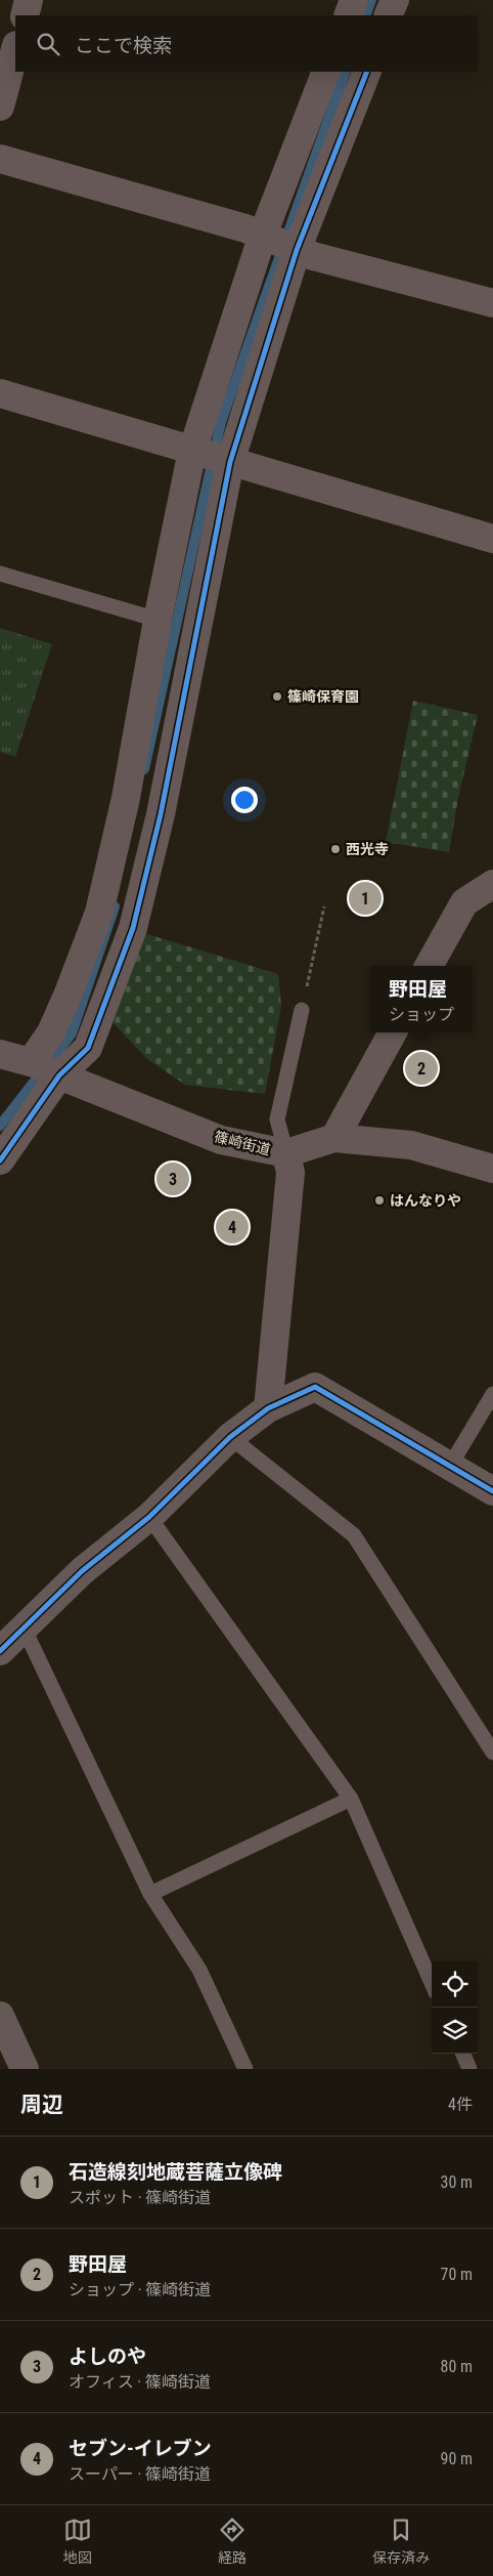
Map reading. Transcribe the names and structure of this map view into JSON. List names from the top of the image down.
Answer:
{
  "streets": {
    "street": ["篠崎街道"]
  },
  "places": ["篠崎保育園", "西光寺", "はんなりや"],
  "page": {
    "search": "ここで検索",
    "pins": [
      "1",
      "2",
      "3",
      "4"
    ],
    "popup": ["野田屋", "ショップ"],
    "heading": ["周辺", "4件"],
    "list": [
      {
        "mark": "1",
        "name": "石造線刻地蔵菩薩立像碑",
        "note": "スポット · 篠崎街道",
        "value": "30 m"
      },
      {
        "mark": "2",
        "name": "野田屋",
        "note": "ショップ · 篠崎街道",
        "value": "70 m"
      },
      {
        "mark": "3",
        "name": "よしのや",
        "note": "オフィス · 篠崎街道",
        "value": "80 m"
      },
      {
        "mark": "4",
        "name": "セブン-イレブン",
        "note": "スーパー · 篠崎街道",
        "value": "90 m"
      }
    ],
    "nav": ["地図", "経路", "保存済み"]
  }
}
